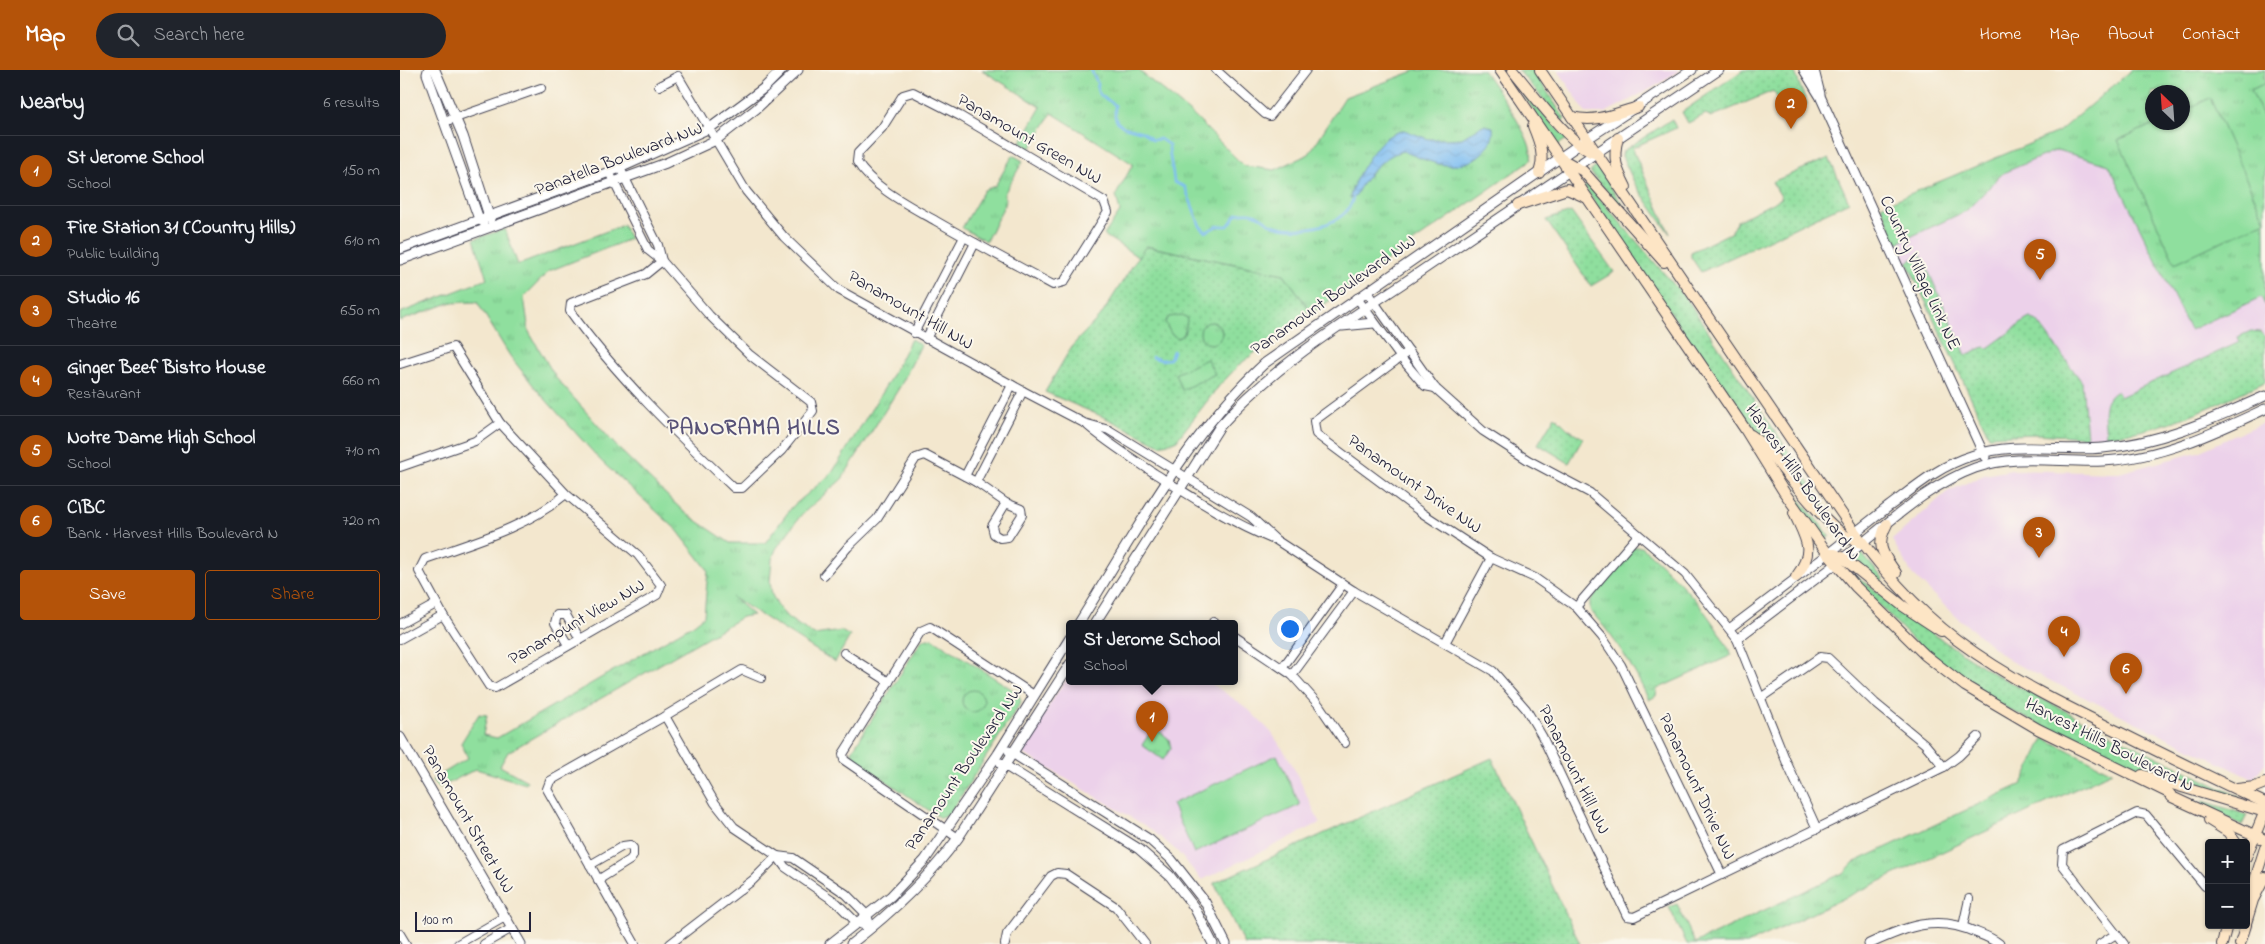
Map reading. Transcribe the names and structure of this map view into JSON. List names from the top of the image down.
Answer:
{
  "streets": {
    "main road": ["Harvest Hills Boulevard N"],
    "street": [
      "Panamount Green NW",
      "Panatella Boulevard NW",
      "Country Village Link NE",
      "Panamount Boulevard NW",
      "Panamount Hill NW",
      "Panamount Drive NW",
      "Panamount View NW",
      "Panamount Street NW"
    ]
  },
  "crossings": [
    ["Panatella Boulevard NW", "Panamount Hill NW"],
    ["Panamount Boulevard NW", "Panamount Hill NW"],
    ["Panamount Boulevard NW", "Harvest Hills Boulevard N"],
    ["Panamount Hill NW", "Panamount Drive NW"]
  ],
  "districts": ["PANORAMA HILLS"],
  "scale_bar": "100 m",
  "north": "top left",
  "page": {
    "header": "Map",
    "search": "Search here",
    "nav": [
      "Home",
      "Map",
      "About",
      "Contact"
    ],
    "heading": ["Nearby", "6 results"],
    "pins": [
      "2",
      "5",
      "3",
      "4",
      "6",
      "1"
    ],
    "list": [
      {
        "mark": "1",
        "name": "St Jerome School",
        "note": "School",
        "value": "150 m"
      },
      {
        "mark": "2",
        "name": "Fire Station 31 (Country Hills)",
        "note": "Public building",
        "value": "610 m"
      },
      {
        "mark": "3",
        "name": "Studio 16",
        "note": "Theatre",
        "value": "650 m"
      },
      {
        "mark": "4",
        "name": "Ginger Beef Bistro House",
        "note": "Restaurant",
        "value": "660 m"
      },
      {
        "mark": "5",
        "name": "Notre Dame High School",
        "note": "School",
        "value": "710 m"
      },
      {
        "mark": "6",
        "name": "CIBC",
        "note": "Bank · Harvest Hills Boulevard N",
        "value": "720 m"
      }
    ],
    "buttons": ["Save", "Share"],
    "popup": ["St Jerome School", "School"],
    "map_buttons": ["+", "−"],
    "scale": "100 m"
  }
}
